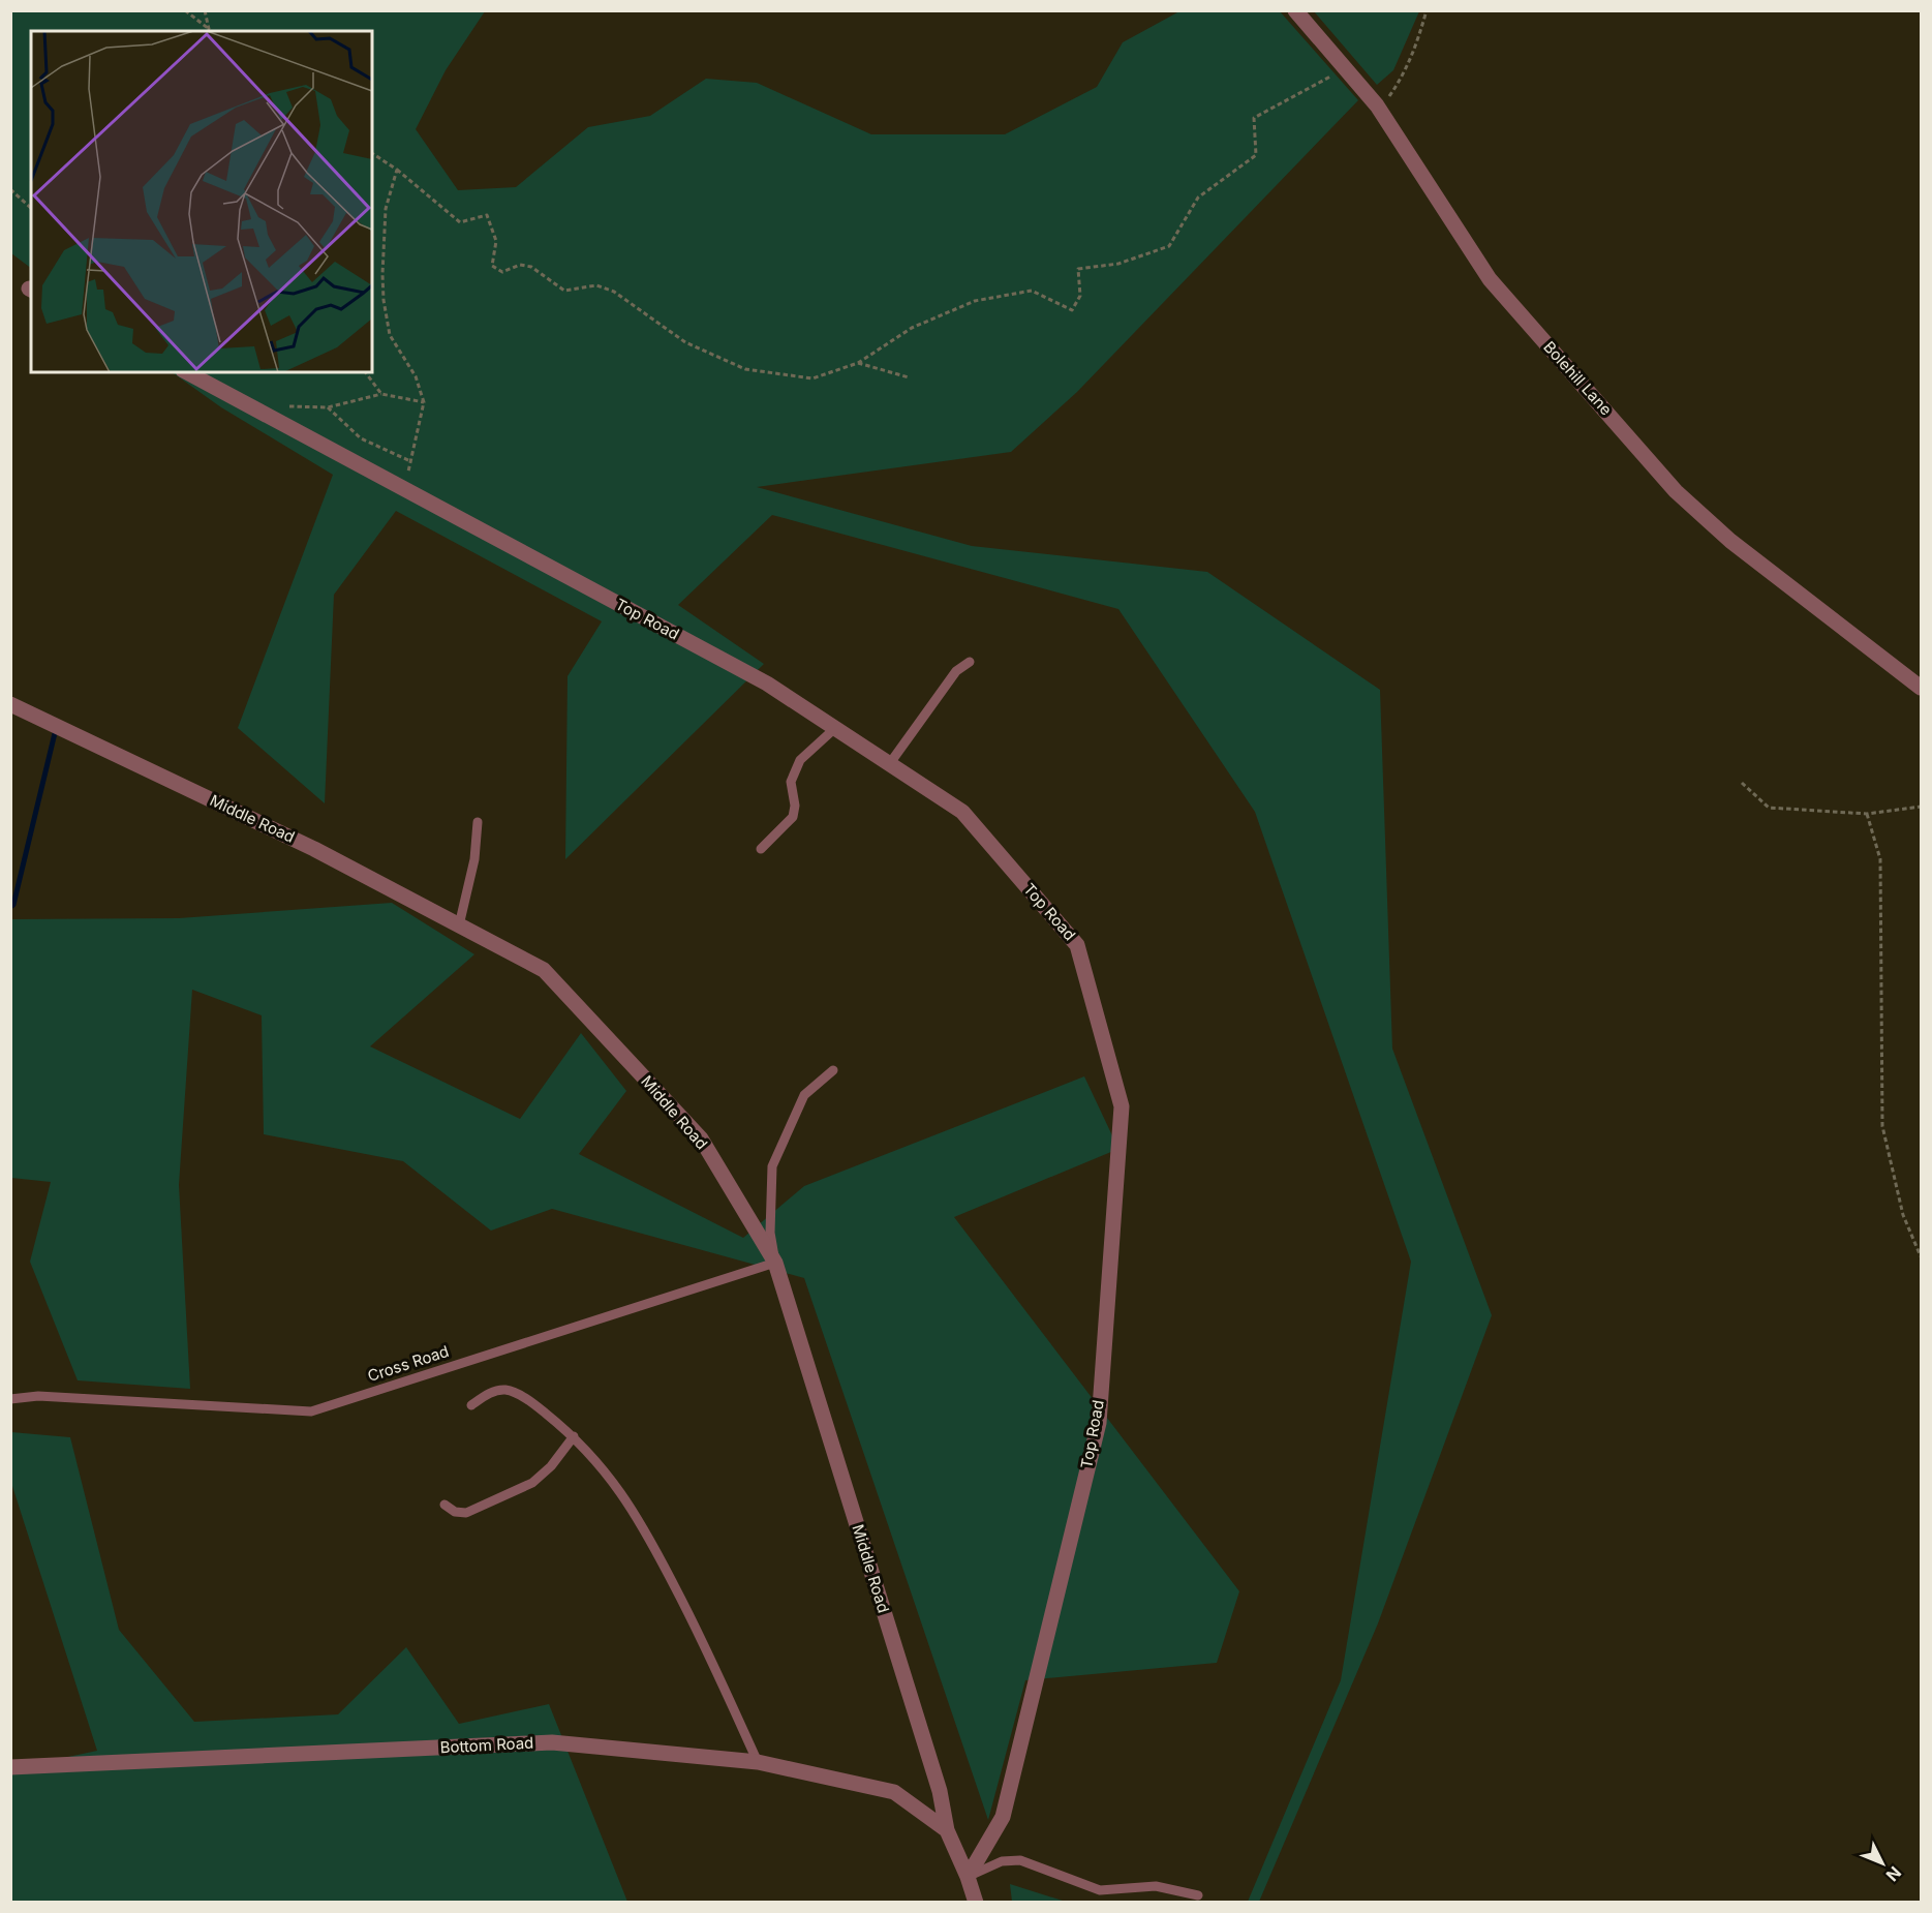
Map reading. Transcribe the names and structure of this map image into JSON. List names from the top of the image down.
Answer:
{
  "streets": {
    "street": [
      "Bolehill Lane",
      "Top Road",
      "Middle Road",
      "Bottom Road"
    ],
    "lane": ["Cross Road"]
  },
  "crossings": [
    ["Top Road", "Middle Road"],
    ["Middle Road", "Cross Road"],
    ["Middle Road", "Bottom Road"]
  ],
  "north": "bottom right"
}
